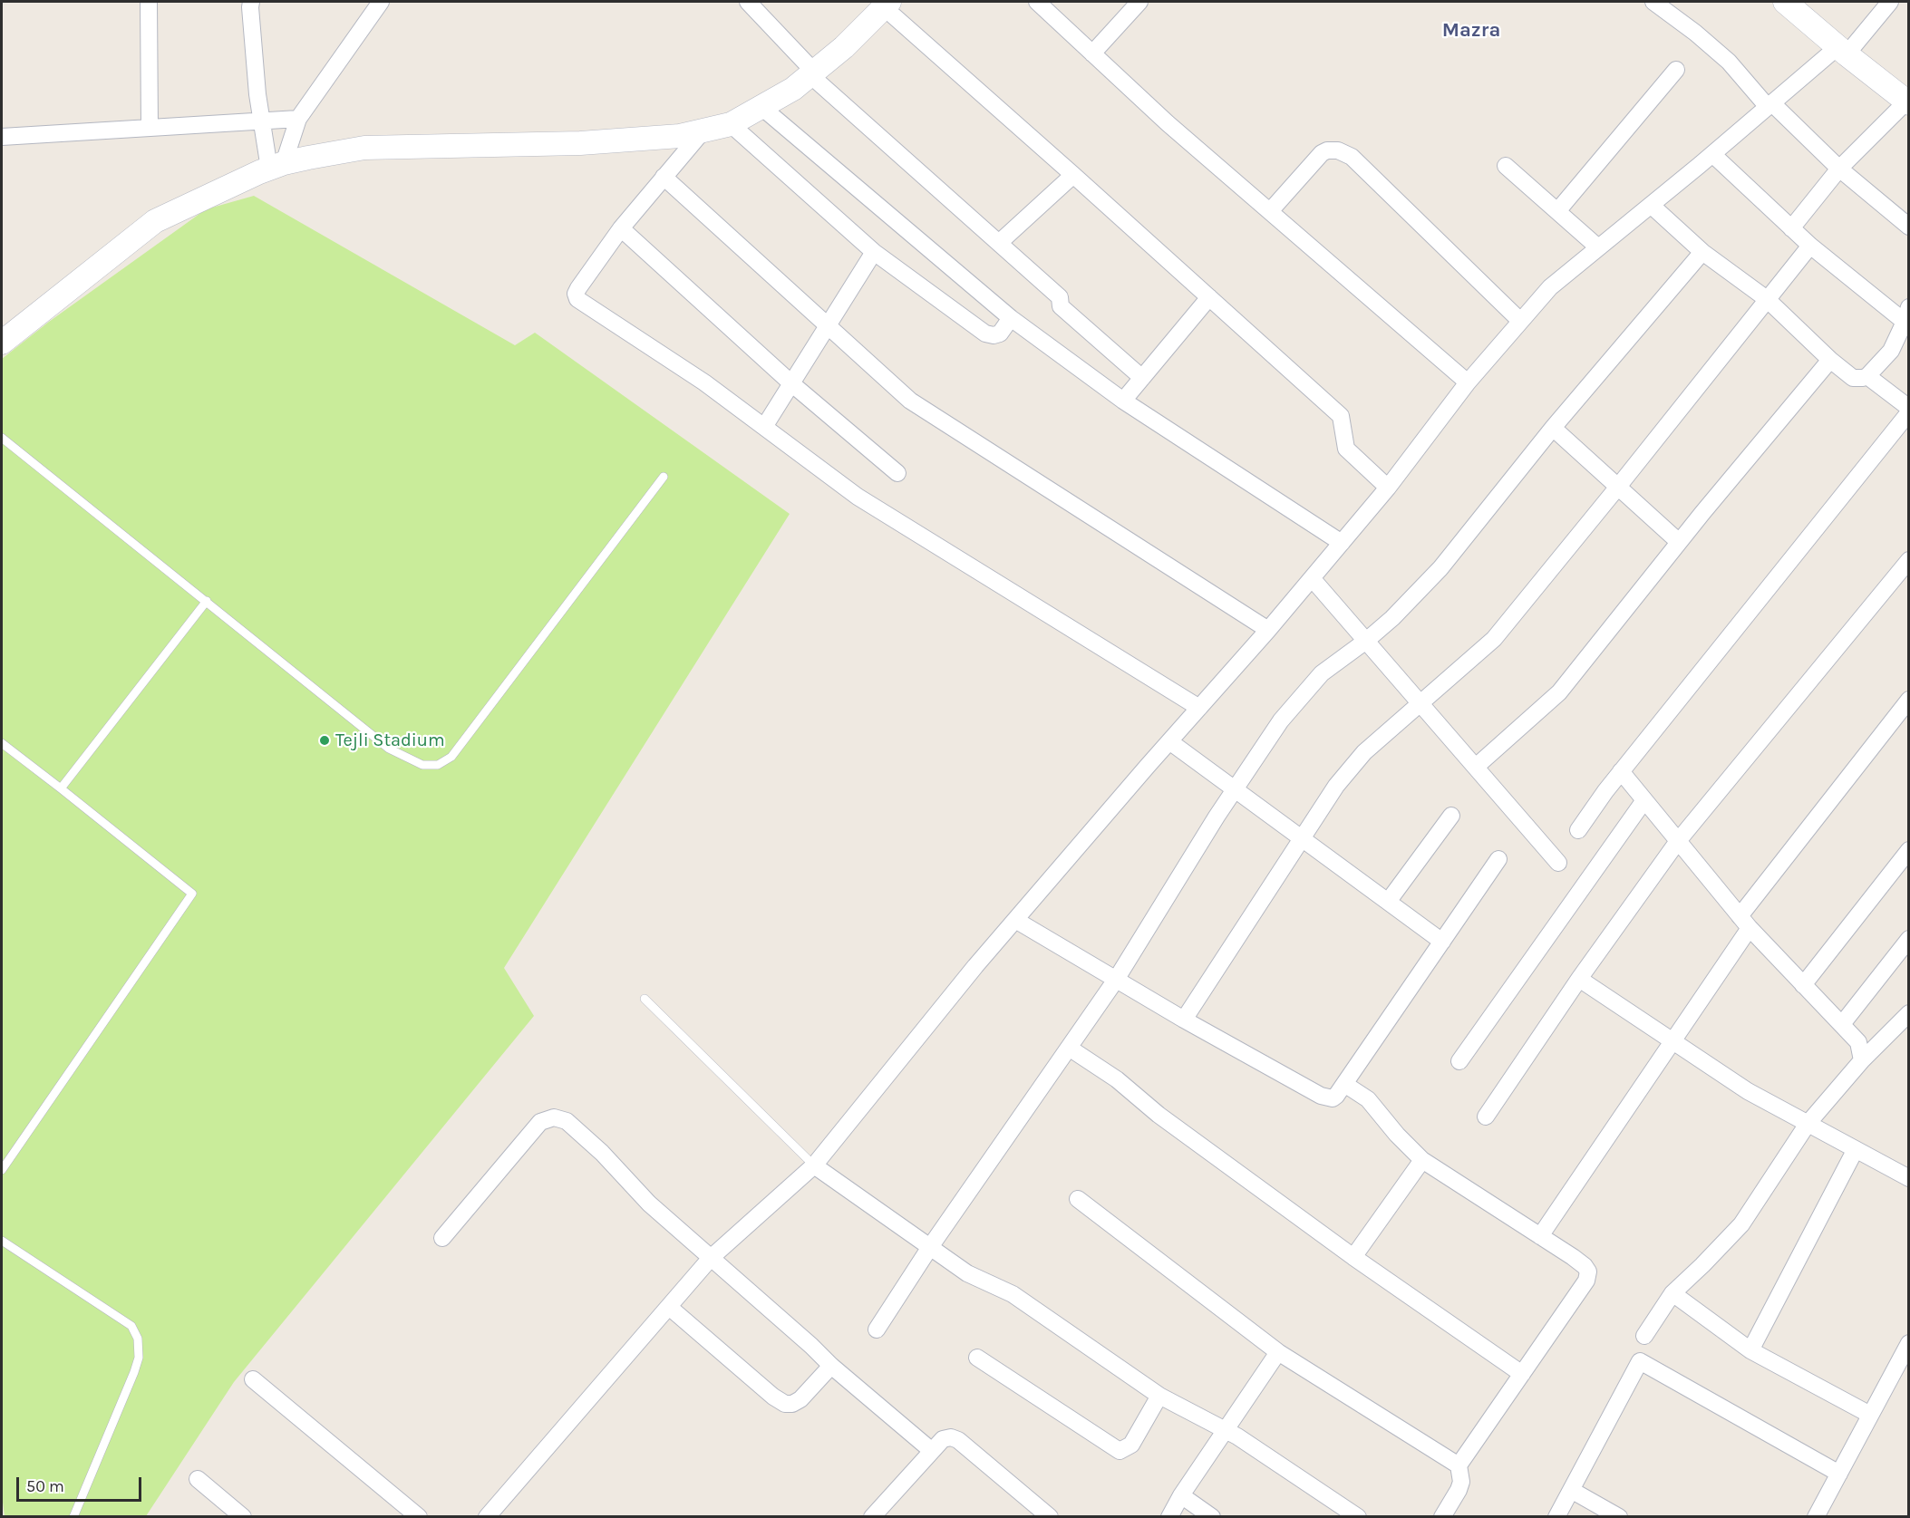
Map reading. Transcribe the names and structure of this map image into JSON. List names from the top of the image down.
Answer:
{
  "districts": ["Mazra"],
  "places": ["Tejli Stadium"],
  "scale_bar": "50 m"
}
